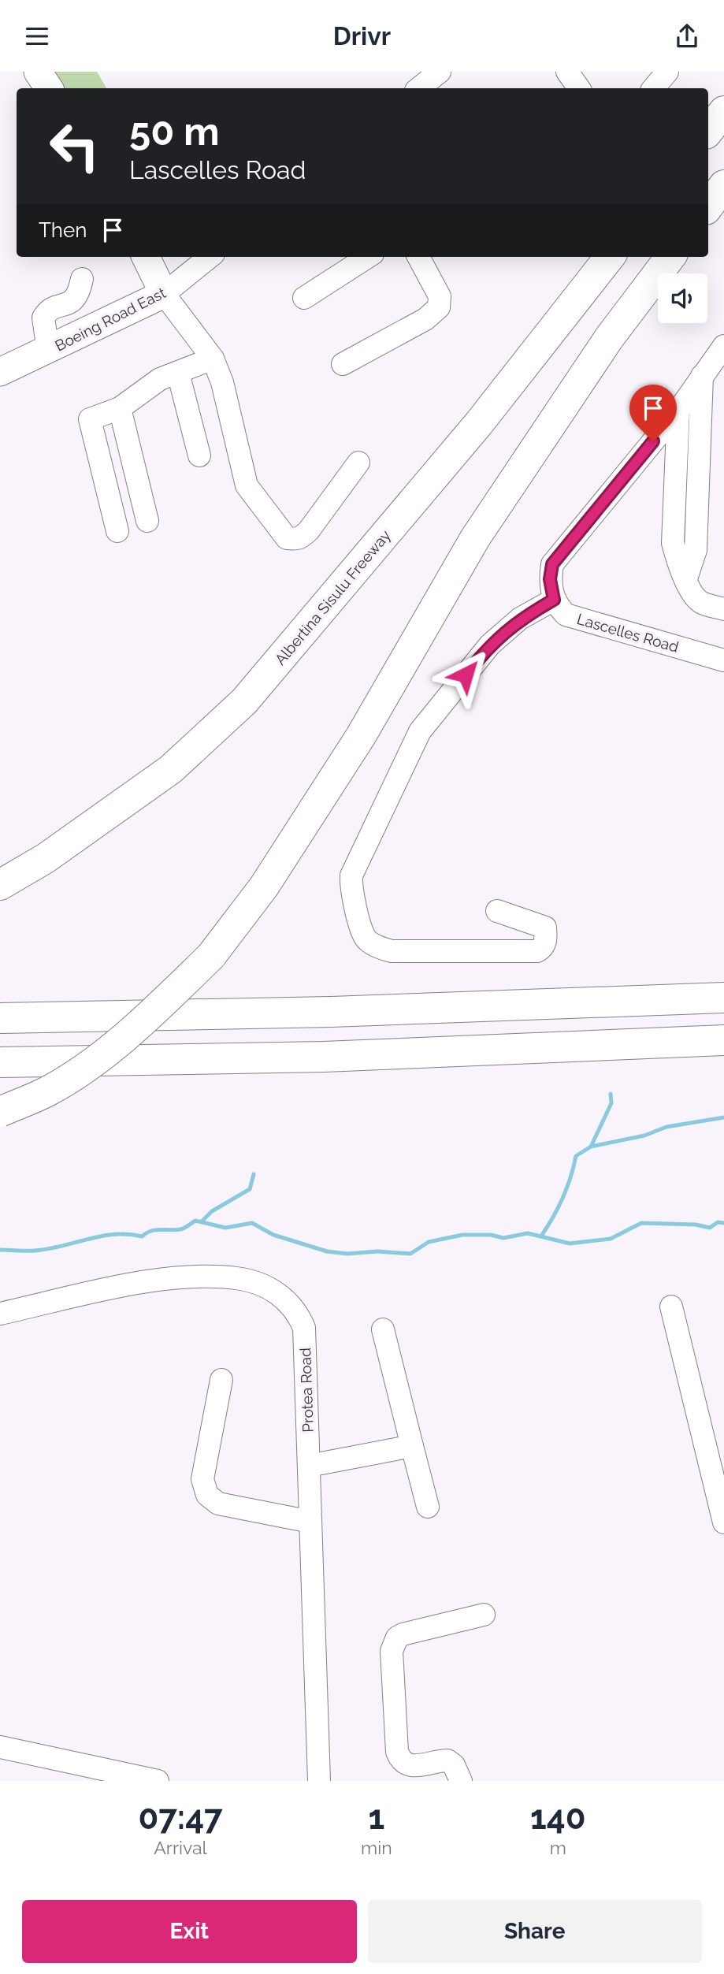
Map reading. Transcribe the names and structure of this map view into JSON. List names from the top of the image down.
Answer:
{
  "streets": {
    "highway": ["Albertina Sisulu Freeway"],
    "main road": ["Boeing Road East"],
    "street": ["Lascelles Road", "Protea Road"]
  },
  "page": {
    "header": "Drivr",
    "turn": ["50 m", "Lascelles Road"],
    "then": "Then",
    "eta": [
      "07:47",
      "Arrival",
      "1",
      "min",
      "140",
      "m"
    ],
    "buttons": ["Exit", "Share"]
  }
}
